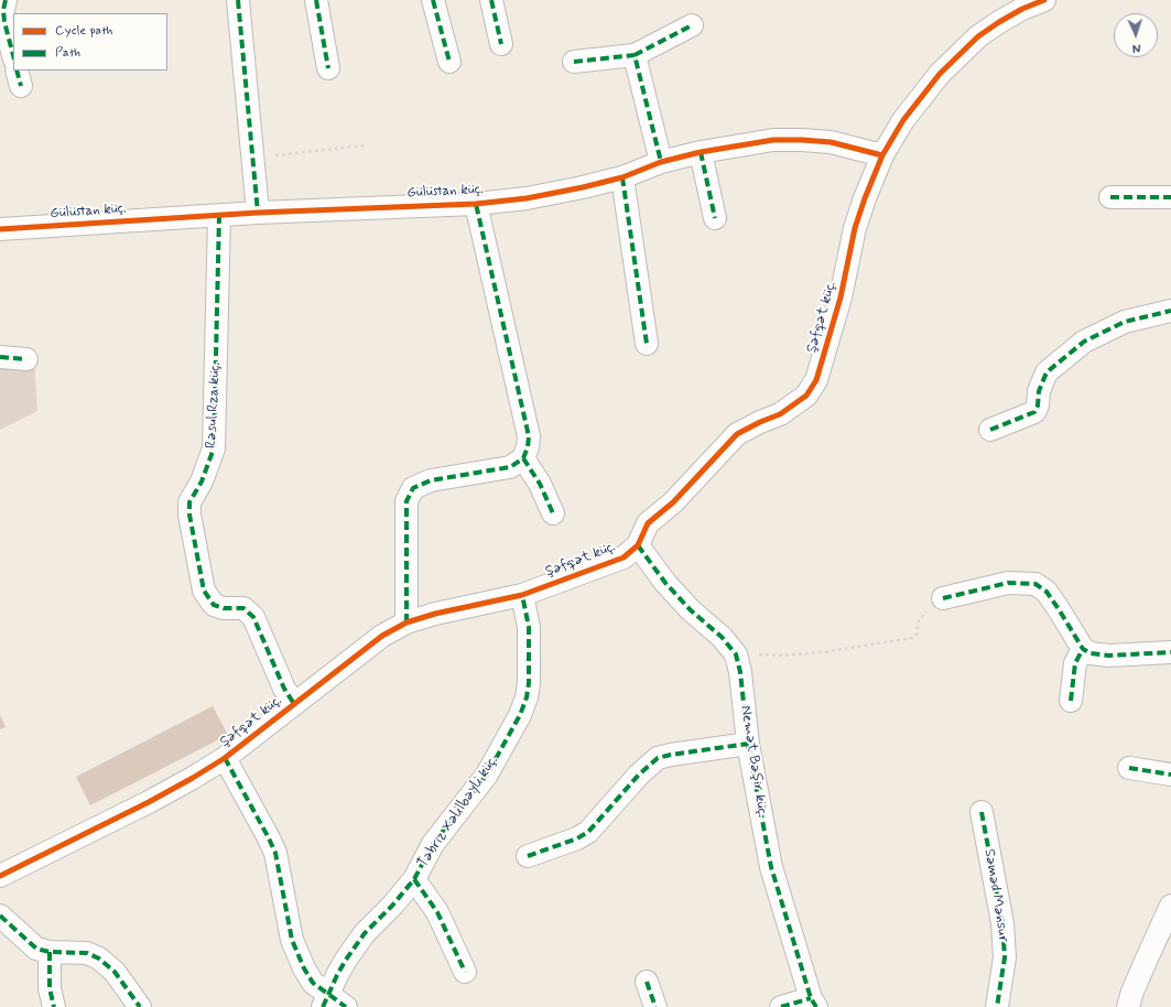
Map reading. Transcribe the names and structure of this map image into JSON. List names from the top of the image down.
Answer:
{
  "streets": {
    "street": [
      "Gülüstan küç.",
      "Şəfqət küç.",
      "Rəsul Rza küç.",
      "Nemət Bəşir küç.",
      "Təbriz Xəlilbəyli küç.",
      "Səməd Mənsur"
    ]
  },
  "crossings": [
    ["Gülüstan küç.", "Şəfqət küç."],
    ["Gülüstan küç.", "Rəsul Rza küç."],
    ["Şəfqət küç.", "Rəsul Rza küç."],
    ["Şəfqət küç.", "Nemət Bəşir küç."],
    ["Şəfqət küç.", "Təbriz Xəlilbəyli küç."]
  ],
  "legend": ["Cycle path", "Path"],
  "north": "bottom"
}
